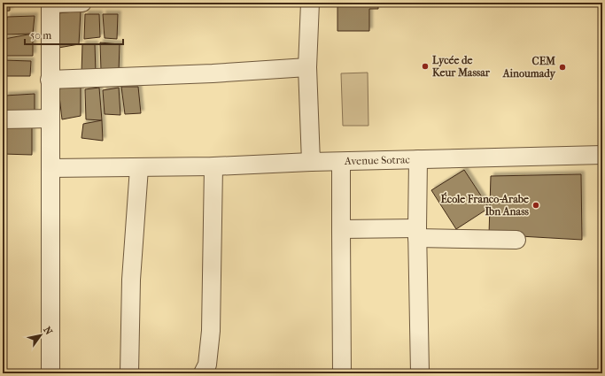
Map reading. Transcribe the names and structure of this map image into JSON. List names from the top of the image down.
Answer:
{
  "streets": {
    "street": ["Avenue Sotrac"]
  },
  "places": ["Lycée de Keur Massar", "CEM Ainoumady", "École Franco-Arabe Ibn Anass"],
  "scale_bar": "50 m",
  "north": "top right"
}
